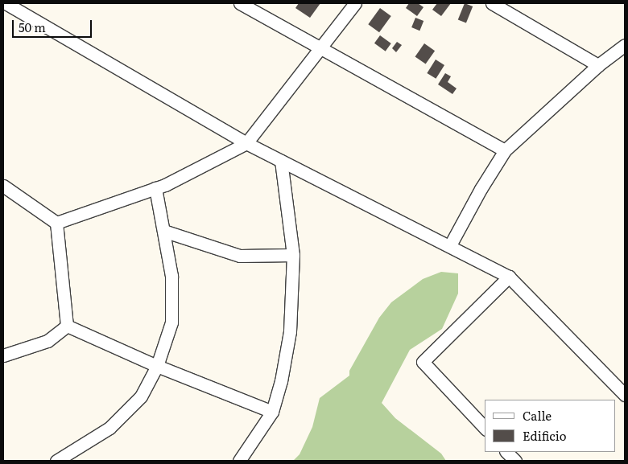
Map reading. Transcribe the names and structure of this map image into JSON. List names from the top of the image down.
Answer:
{
  "legend": ["Calle", "Edificio"],
  "scale_bar": "50 m"
}
